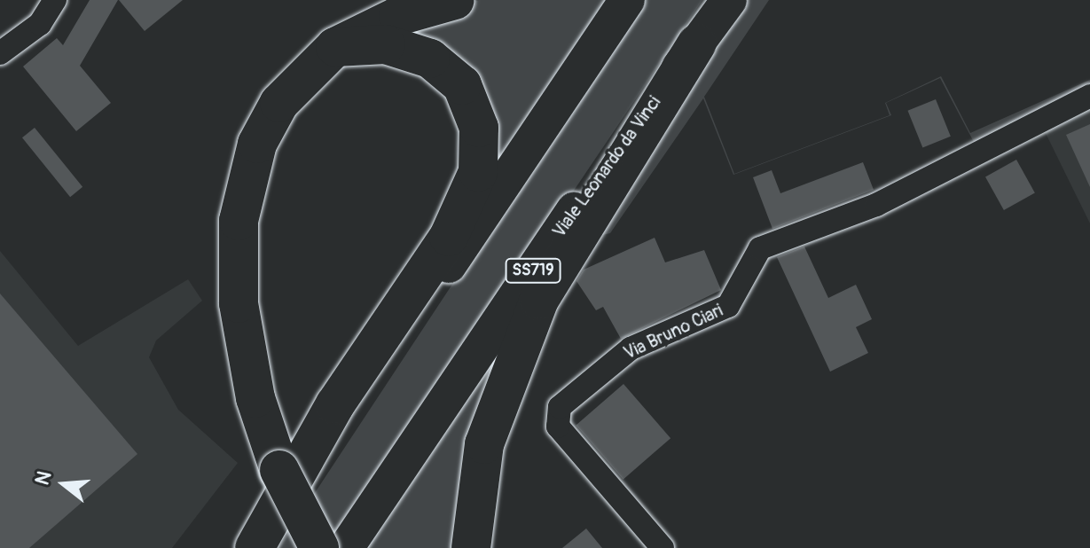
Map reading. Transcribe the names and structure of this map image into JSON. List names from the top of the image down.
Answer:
{
  "streets": {
    "main road": ["Viale Leonardo da Vinci", "SS719"],
    "street": ["Via Bruno Ciari"]
  },
  "north": "left"
}
